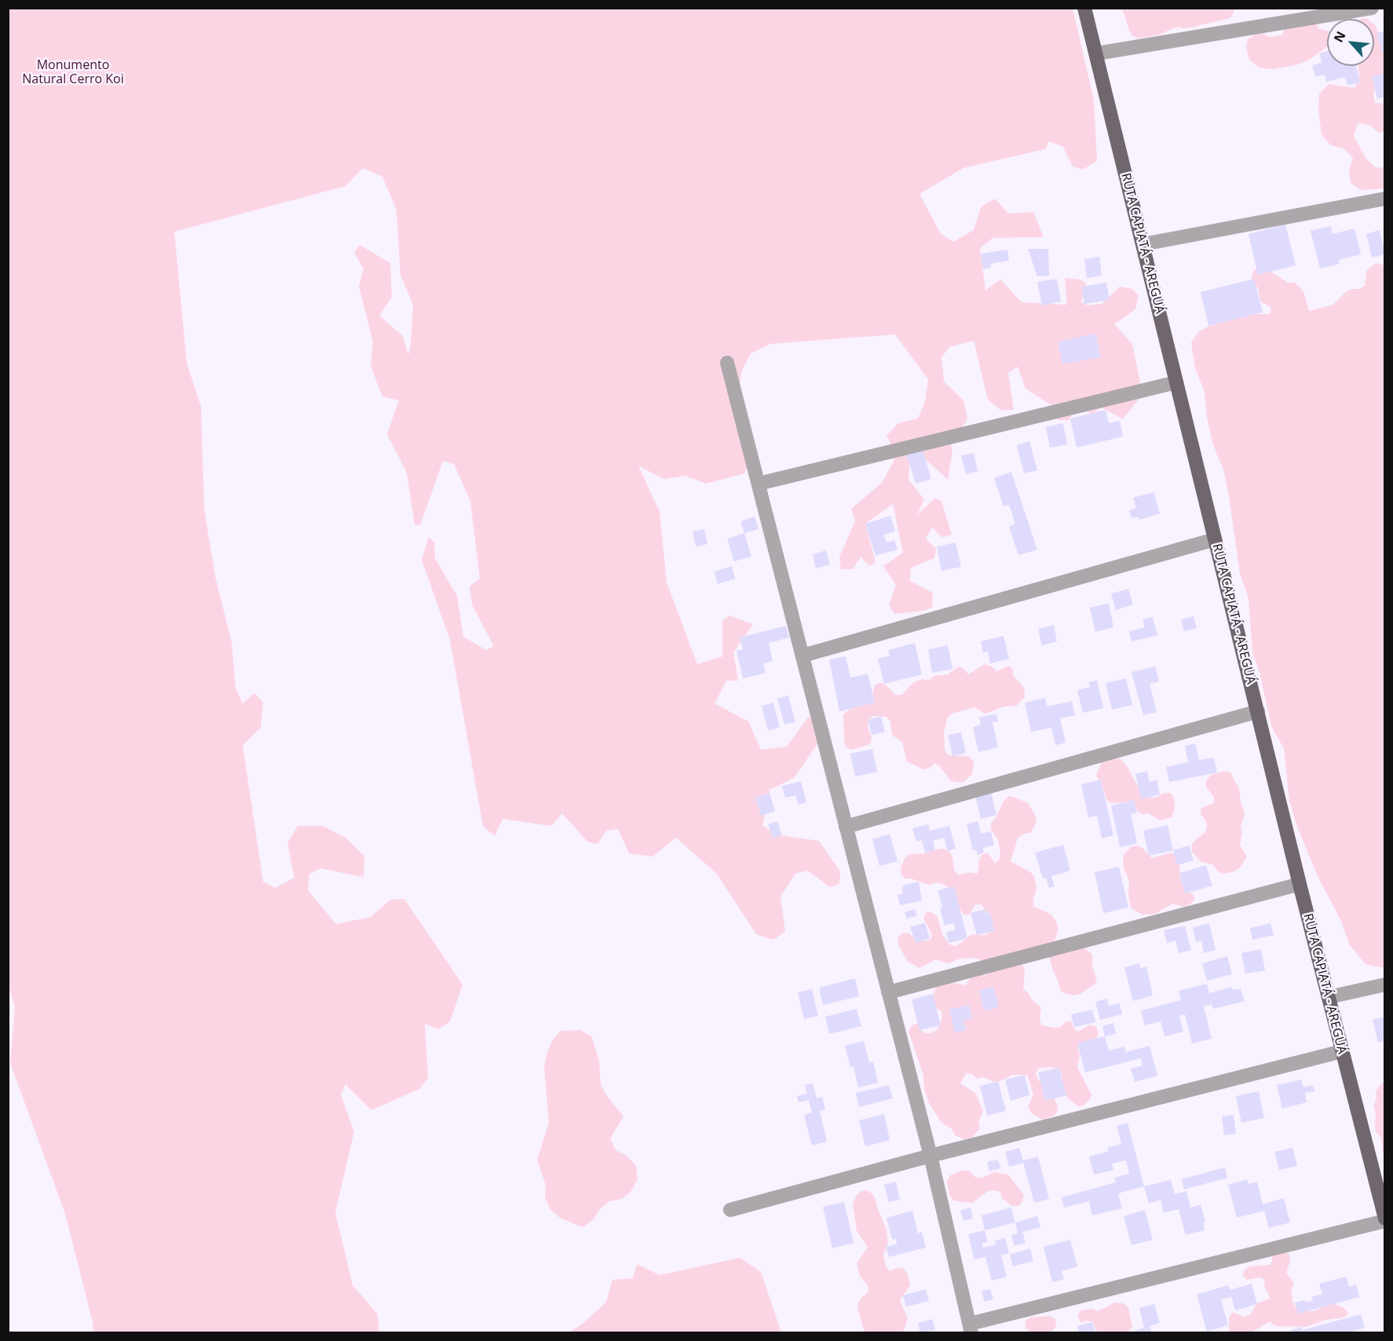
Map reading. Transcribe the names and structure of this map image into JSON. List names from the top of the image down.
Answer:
{
  "streets": {
    "main road": ["RUTA CAPIATÁ - AREGUÁ"]
  },
  "parks": ["Monumento Natural Cerro Koi"],
  "north": "top left"
}
